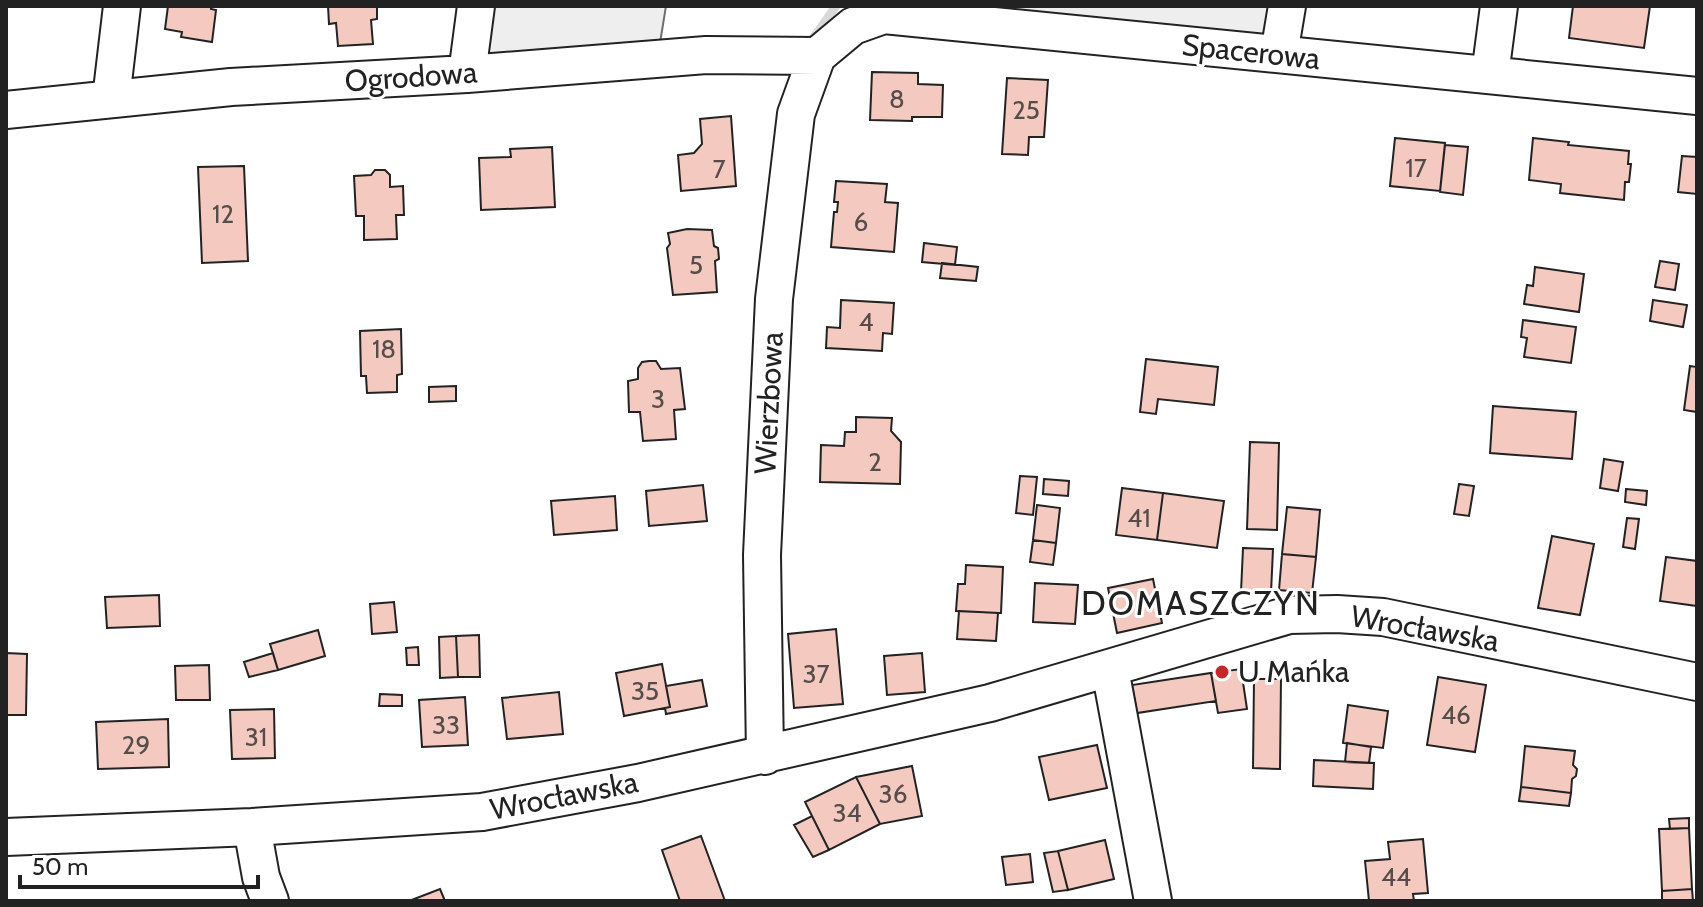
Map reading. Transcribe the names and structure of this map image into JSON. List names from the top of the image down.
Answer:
{
  "streets": {
    "street": [
      "Spacerowa",
      "Ogrodowa",
      "Wierzbowa",
      "Wrocławska"
    ]
  },
  "crossings": [
    ["Spacerowa", "Ogrodowa"],
    ["Spacerowa", "Wierzbowa"],
    ["Ogrodowa", "Wierzbowa"],
    ["Wierzbowa", "Wrocławska"]
  ],
  "districts": ["DOMASZCZYN"],
  "places": ["U Mańka"],
  "house_numbers": [
    "8",
    "25",
    "17",
    "7",
    "12",
    "6",
    "5",
    "4",
    "18",
    "3",
    "2",
    "41",
    "37",
    "35",
    "46",
    "33",
    "31",
    "29",
    "36",
    "34",
    "44"
  ],
  "scale_bar": "50 m"
}
